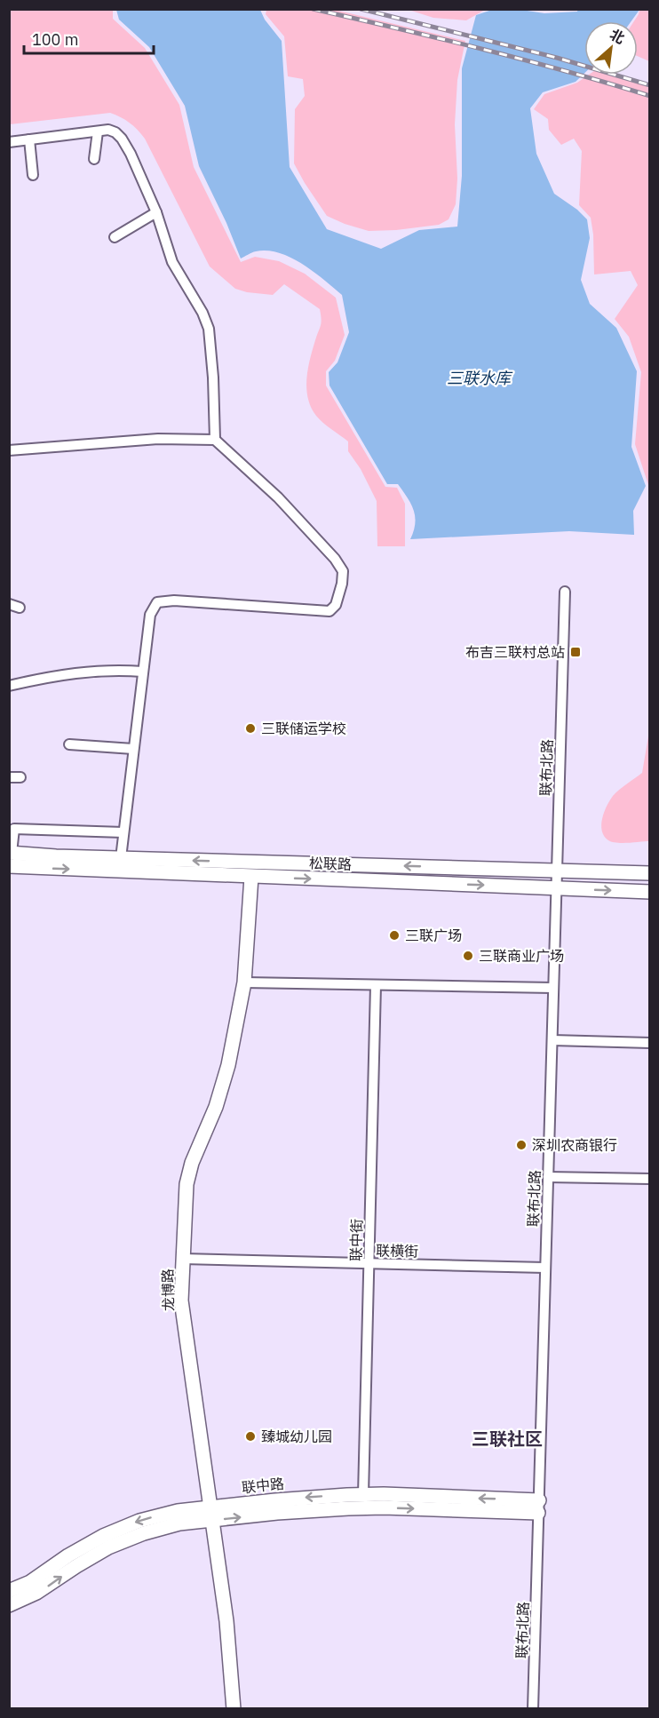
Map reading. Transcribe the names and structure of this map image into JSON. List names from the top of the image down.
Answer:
{
  "streets": {
    "street": [
      "联布北路",
      "松联路",
      "联中街",
      "联横街",
      "龙博路",
      "联中路"
    ]
  },
  "crossings": [
    ["联布北路", "松联路"],
    ["联布北路", "联横街"],
    ["联布北路", "联中路"],
    ["松联路", "龙博路"],
    ["联中街", "联横街"],
    ["联中街", "联中路"],
    ["联横街", "龙博路"],
    ["龙博路", "联中路"]
  ],
  "districts": ["三联社区"],
  "water": ["三联水库"],
  "places": {
    "transit": ["布吉三联村总站"],
    "other": [
      "三联储运学校",
      "三联广场",
      "三联商业广场",
      "深圳农商银行",
      "臻城幼儿园"
    ]
  },
  "scale_bar": "100 m",
  "north": "top right"
}
